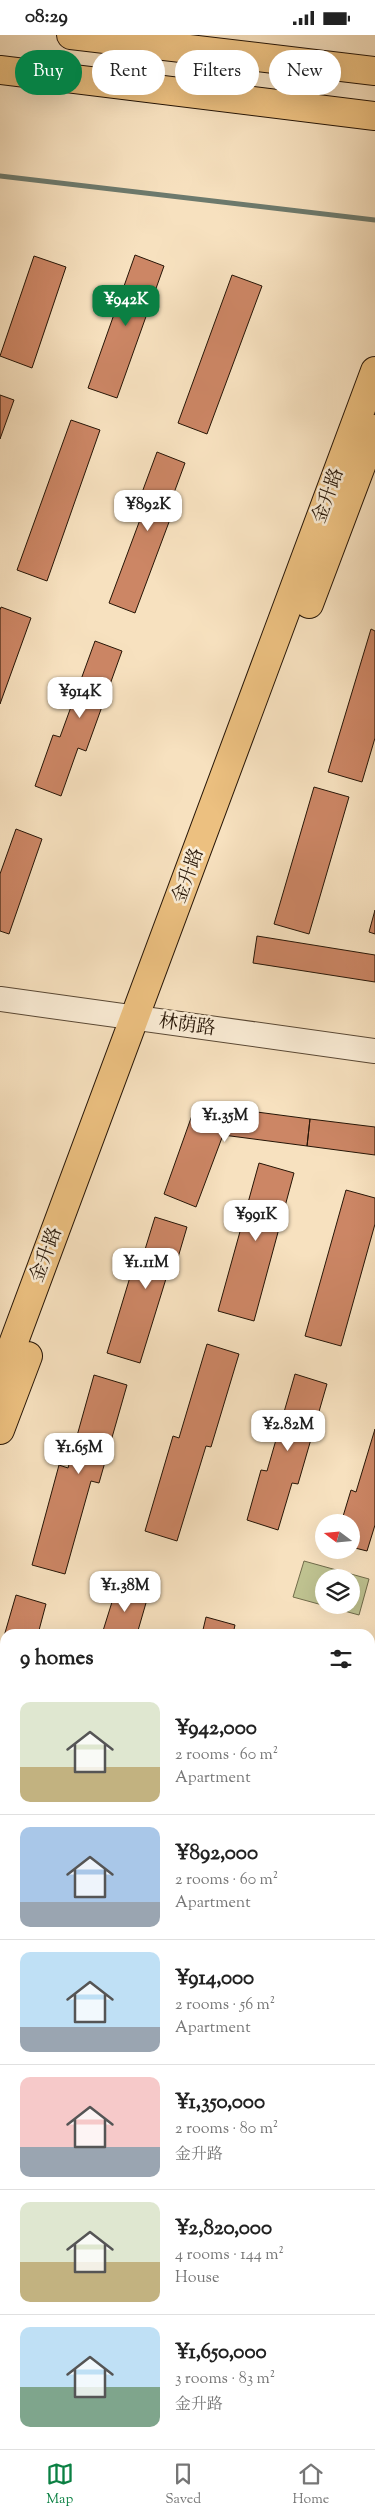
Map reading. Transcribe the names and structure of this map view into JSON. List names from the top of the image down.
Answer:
{
  "streets": {
    "main road": ["金升路"],
    "street": ["林荫路"]
  },
  "crossings": [
    ["金升路", "林荫路"]
  ],
  "north": "left",
  "page": {
    "status": "08:29",
    "chip": [
      "Buy",
      "Rent",
      "Filters",
      "New"
    ],
    "price": [
      "¥942K",
      "¥892K",
      "¥914K",
      "¥1.35M",
      "¥991K",
      "¥1.11M",
      "¥2.82M",
      "¥1.65M",
      "¥1.38M"
    ],
    "heading": "9 homes",
    "list": [
      {
        "name": "¥942,000",
        "note": "2 rooms · 60 m² · Apartment"
      },
      {
        "name": "¥892,000",
        "note": "2 rooms · 60 m² · Apartment"
      },
      {
        "name": "¥914,000",
        "note": "2 rooms · 56 m² · Apartment"
      },
      {
        "name": "¥1,350,000",
        "note": "2 rooms · 80 m² · 金升路"
      },
      {
        "name": "¥2,820,000",
        "note": "4 rooms · 144 m² · House"
      },
      {
        "name": "¥1,650,000",
        "note": "3 rooms · 83 m² · 金升路"
      }
    ],
    "tabs": ["Map", "Saved", "Home"]
  }
}
